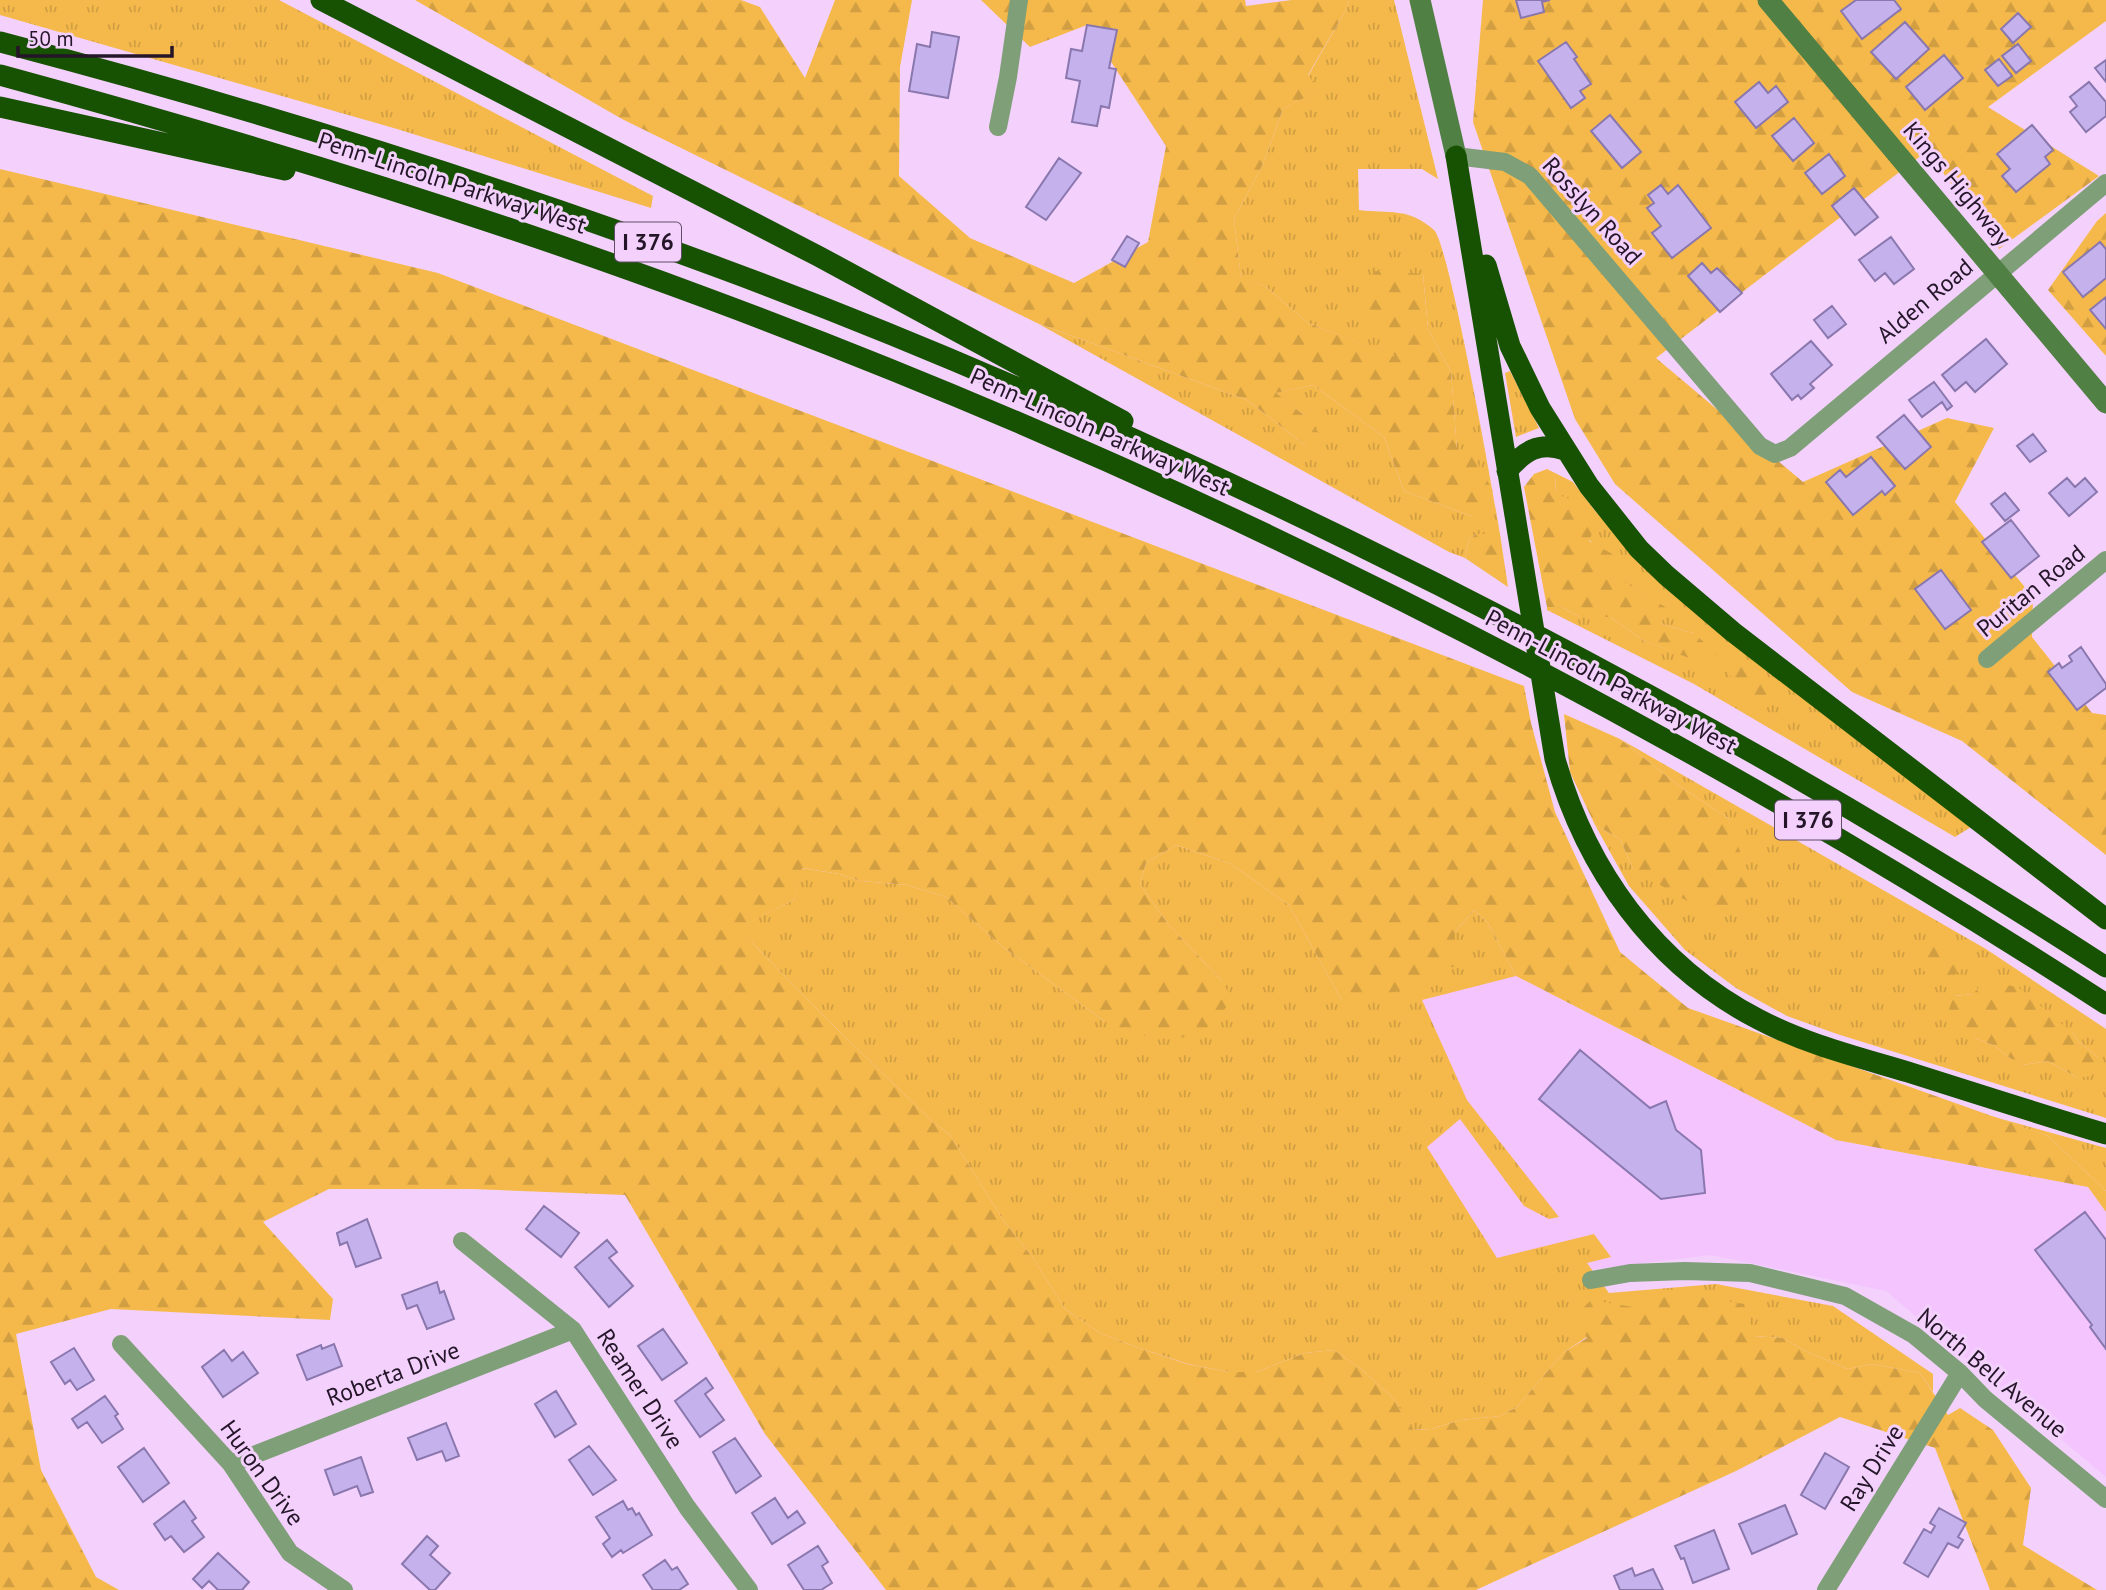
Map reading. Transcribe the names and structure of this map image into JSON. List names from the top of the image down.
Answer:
{
  "streets": {
    "highway": ["Penn-Lincoln Parkway West", "I 376"],
    "street": [
      "Kings Highway",
      "Rosslyn Road",
      "Alden Road",
      "Puritan Road",
      "North Bell Avenue",
      "Roberta Drive",
      "Reamer Drive",
      "Ray Drive",
      "Huron Drive"
    ]
  },
  "crossings": [
    ["Kings Highway", "Alden Road"],
    ["Rosslyn Road", "Alden Road"],
    ["North Bell Avenue", "Ray Drive"],
    ["Roberta Drive", "Reamer Drive"],
    ["Roberta Drive", "Huron Drive"]
  ],
  "scale_bar": "50 m"
}
